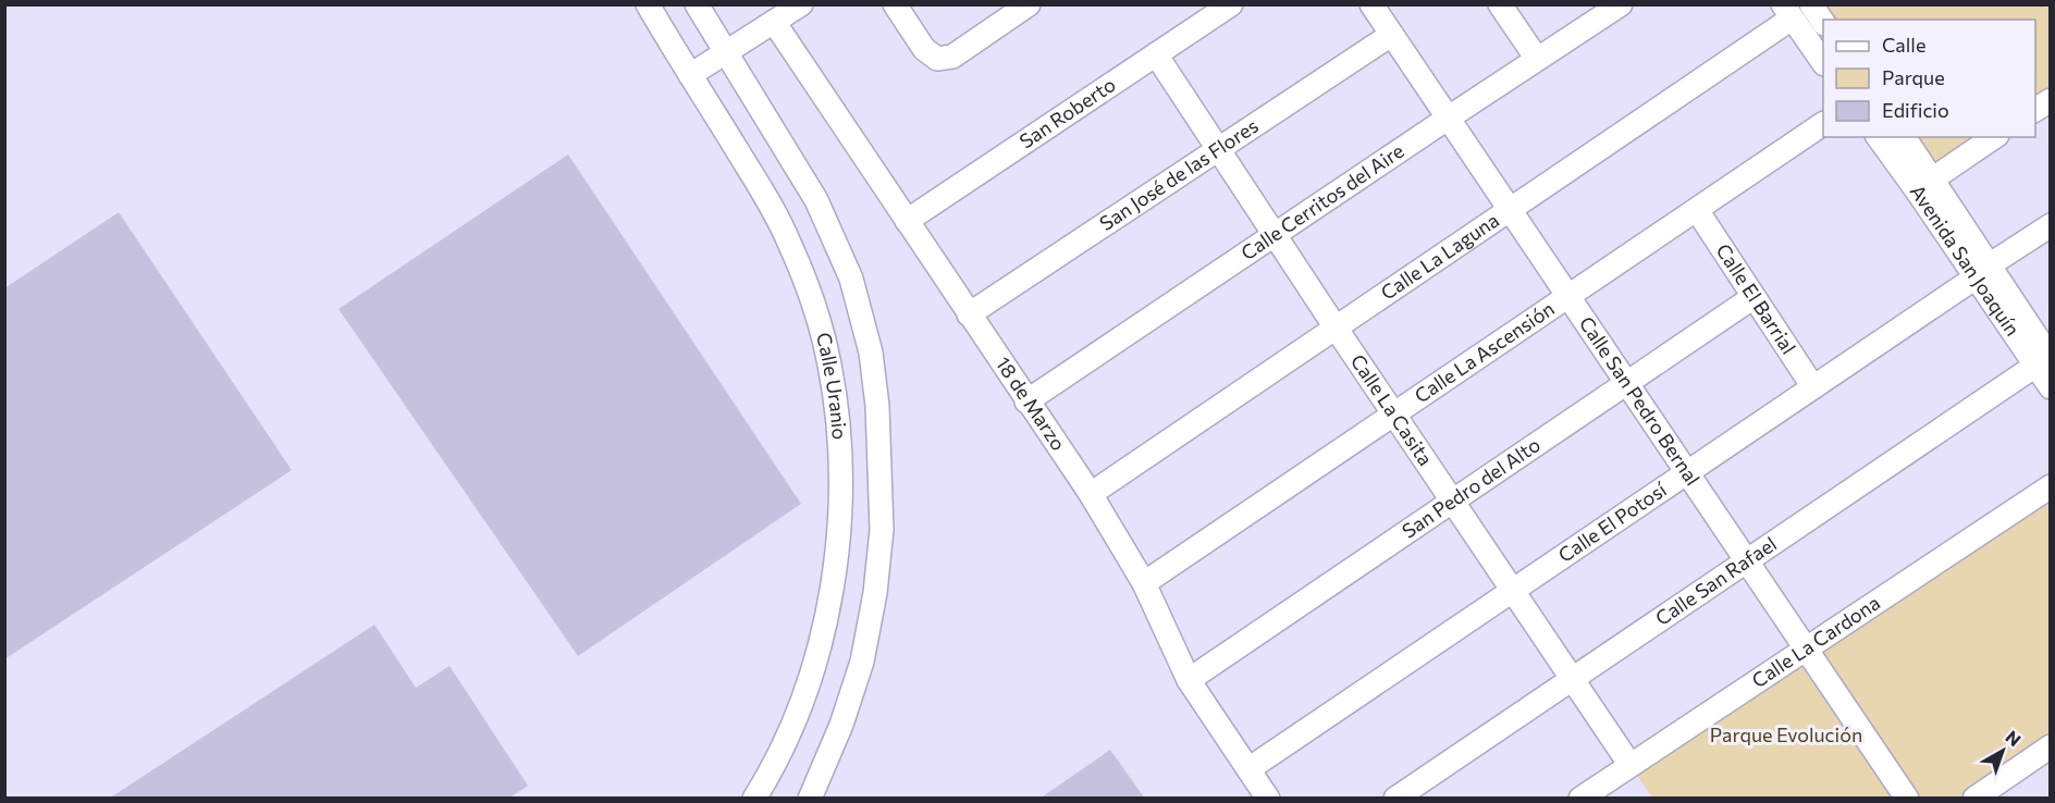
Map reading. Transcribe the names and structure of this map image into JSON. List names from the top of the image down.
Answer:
{
  "streets": {
    "street": [
      "San Roberto",
      "San José de las Flores",
      "Calle Cerritos del Aire",
      "Calle La Laguna",
      "Avenida San Joaquín",
      "Calle El Barrial",
      "Calle La Ascensión",
      "Calle Uranio",
      "Calle San Pedro Bernal",
      "18 de Marzo",
      "Calle La Casita",
      "San Pedro del Alto",
      "Calle El Potosí",
      "Calle San Rafael",
      "Calle La Cardona"
    ]
  },
  "crossings": [
    ["San Roberto", "18 de Marzo"],
    ["San Roberto", "Calle La Casita"],
    ["San José de las Flores", "Calle San Pedro Bernal"],
    ["San José de las Flores", "18 de Marzo"],
    ["San José de las Flores", "Calle La Casita"],
    ["Calle Cerritos del Aire", "Calle San Pedro Bernal"],
    ["Calle Cerritos del Aire", "18 de Marzo"],
    ["Calle Cerritos del Aire", "Calle La Casita"],
    ["Calle La Laguna", "Calle San Pedro Bernal"],
    ["Calle La Laguna", "18 de Marzo"],
    ["Calle La Laguna", "Calle La Casita"],
    ["Avenida San Joaquín", "Calle El Potosí"],
    ["Avenida San Joaquín", "Calle San Rafael"],
    ["Calle El Barrial", "Calle La Ascensión"],
    ["Calle El Barrial", "San Pedro del Alto"],
    ["Calle El Barrial", "Calle El Potosí"],
    ["Calle La Ascensión", "Calle San Pedro Bernal"],
    ["Calle La Ascensión", "18 de Marzo"],
    ["Calle La Ascensión", "Calle La Casita"],
    ["Calle San Pedro Bernal", "San Pedro del Alto"],
    ["Calle San Pedro Bernal", "Calle El Potosí"],
    ["Calle San Pedro Bernal", "Calle San Rafael"],
    ["Calle San Pedro Bernal", "Calle La Cardona"],
    ["18 de Marzo", "San Pedro del Alto"],
    ["18 de Marzo", "Calle El Potosí"],
    ["Calle La Casita", "San Pedro del Alto"],
    ["Calle La Casita", "Calle El Potosí"],
    ["Calle La Casita", "Calle San Rafael"],
    ["Calle La Casita", "Calle La Cardona"]
  ],
  "parks": ["Parque Evolución"],
  "legend": ["Calle", "Parque", "Edificio"],
  "north": "top right"
}
